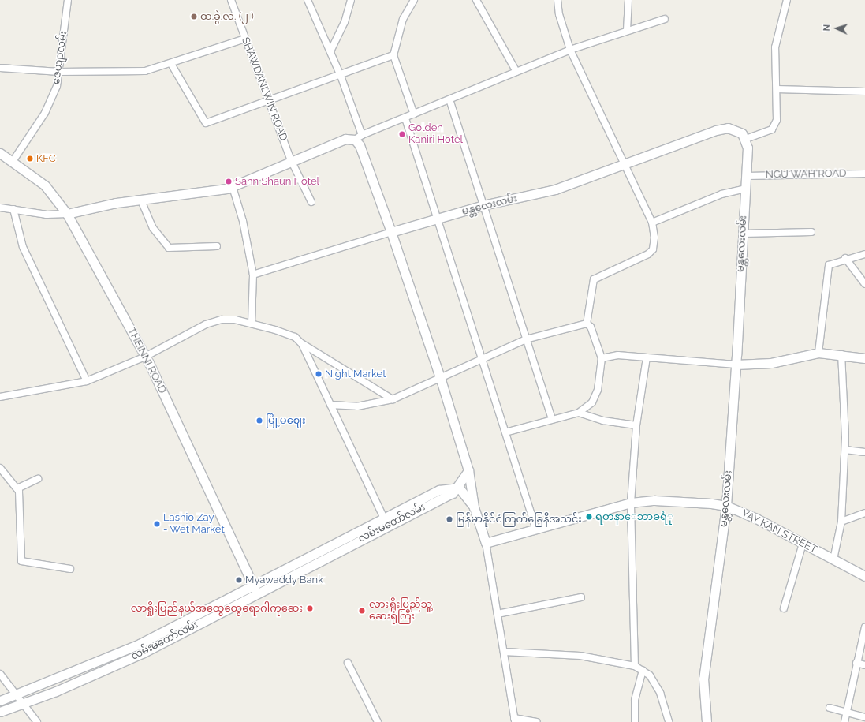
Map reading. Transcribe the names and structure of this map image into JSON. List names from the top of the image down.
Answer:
{
  "streets": {
    "main road": [
      "မန္တလေးလမ်း",
      "THEINNI ROAD",
      "လမ်းမတော်လမ်း",
      "YAY KAN STREET"
    ],
    "street": ["ဇေယျာလမ်း", "SHAWDANLWIN ROAD", "NGU WAH ROAD"]
  },
  "crossings": [
    ["ဇေယျာလမ်း", "THEINNI ROAD"],
    ["NGU WAH ROAD", "မန္တလေးလမ်း"],
    ["မန္တလေးလမ်း", "YAY KAN STREET"],
    ["THEINNI ROAD", "လမ်းမတော်လမ်း"]
  ],
  "places": [
    "ထ.ခွဲ.လ. (၂ )",
    "Golden Kaniri Hotel",
    "KFC",
    "Sann Shaun Hotel",
    "Night Market",
    "မြို့မဈေး",
    "ရတနာေဘာဓရံု",
    "မြန်မာနိုင်ငံကြက်ခြေနီအသင်း",
    "Lashio Zay - Wet Market",
    "Myawaddy Bank",
    "လာရှိုးပြည်နယ်အထွေထွေရောဂါကုဆေး",
    "လားရှိုးပြည်သူ့ ဆေးရုံကြီး"
  ],
  "north": "left"
}
